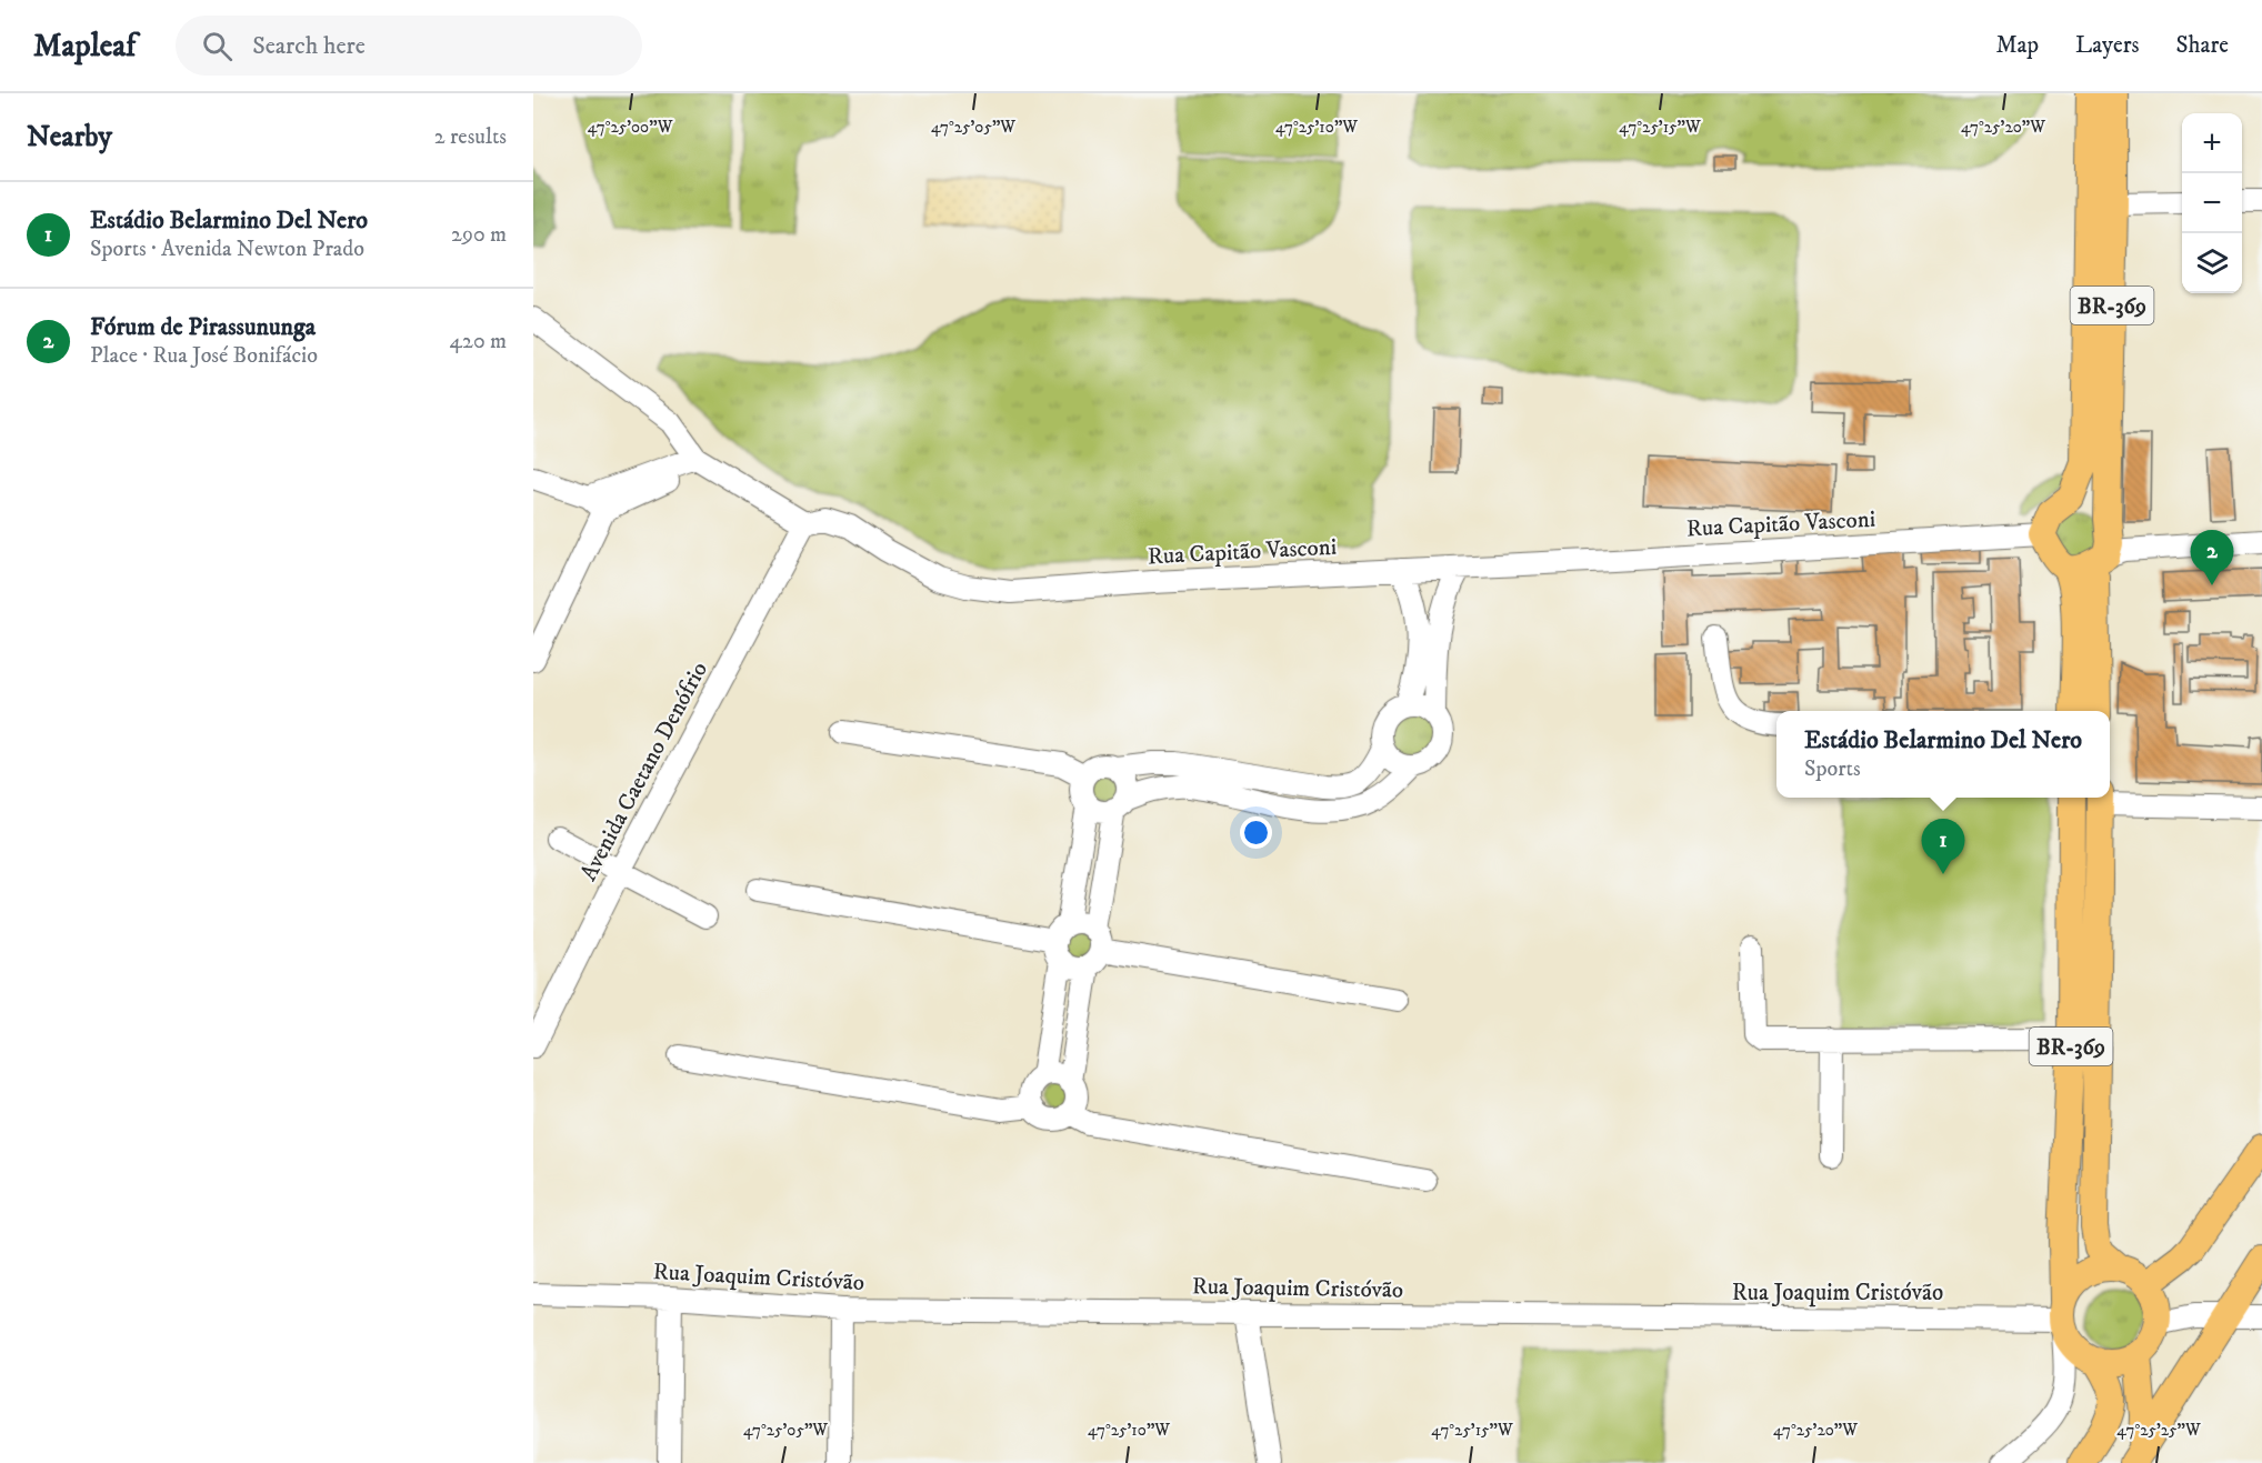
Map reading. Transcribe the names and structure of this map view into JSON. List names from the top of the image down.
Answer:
{
  "streets": {
    "main road": ["BR-369"],
    "street": ["Rua Capitão Vasconi", "Avenida Caetano Denófrio", "Rua Joaquim Cristóvão"]
  },
  "crossings": [
    ["BR-369", "Rua Capitão Vasconi"],
    ["BR-369", "Rua Joaquim Cristóvão"],
    ["Rua Capitão Vasconi", "Avenida Caetano Denófrio"]
  ],
  "page": {
    "header": "Mapleaf",
    "search": "Search here",
    "nav": ["Map", "Layers", "Share"],
    "heading": ["Nearby", "2 results"],
    "map_buttons": ["+", "−"],
    "list": [
      {
        "mark": "1",
        "name": "Estádio Belarmino Del Nero",
        "note": "Sports · Avenida Newton Prado",
        "value": "290 m"
      },
      {
        "mark": "2",
        "name": "Fórum de Pirassununga",
        "note": "Place · Rua José Bonifácio",
        "value": "420 m"
      }
    ],
    "pins": ["2", "1"],
    "popup": ["Estádio Belarmino Del Nero", "Sports"]
  },
  "coordinates": [
    "47°25'00\"W",
    "47°25'05\"W",
    "47°25'10\"W",
    "47°25'15\"W",
    "47°25'20\"W",
    "47°25'25\"W"
  ]
}
